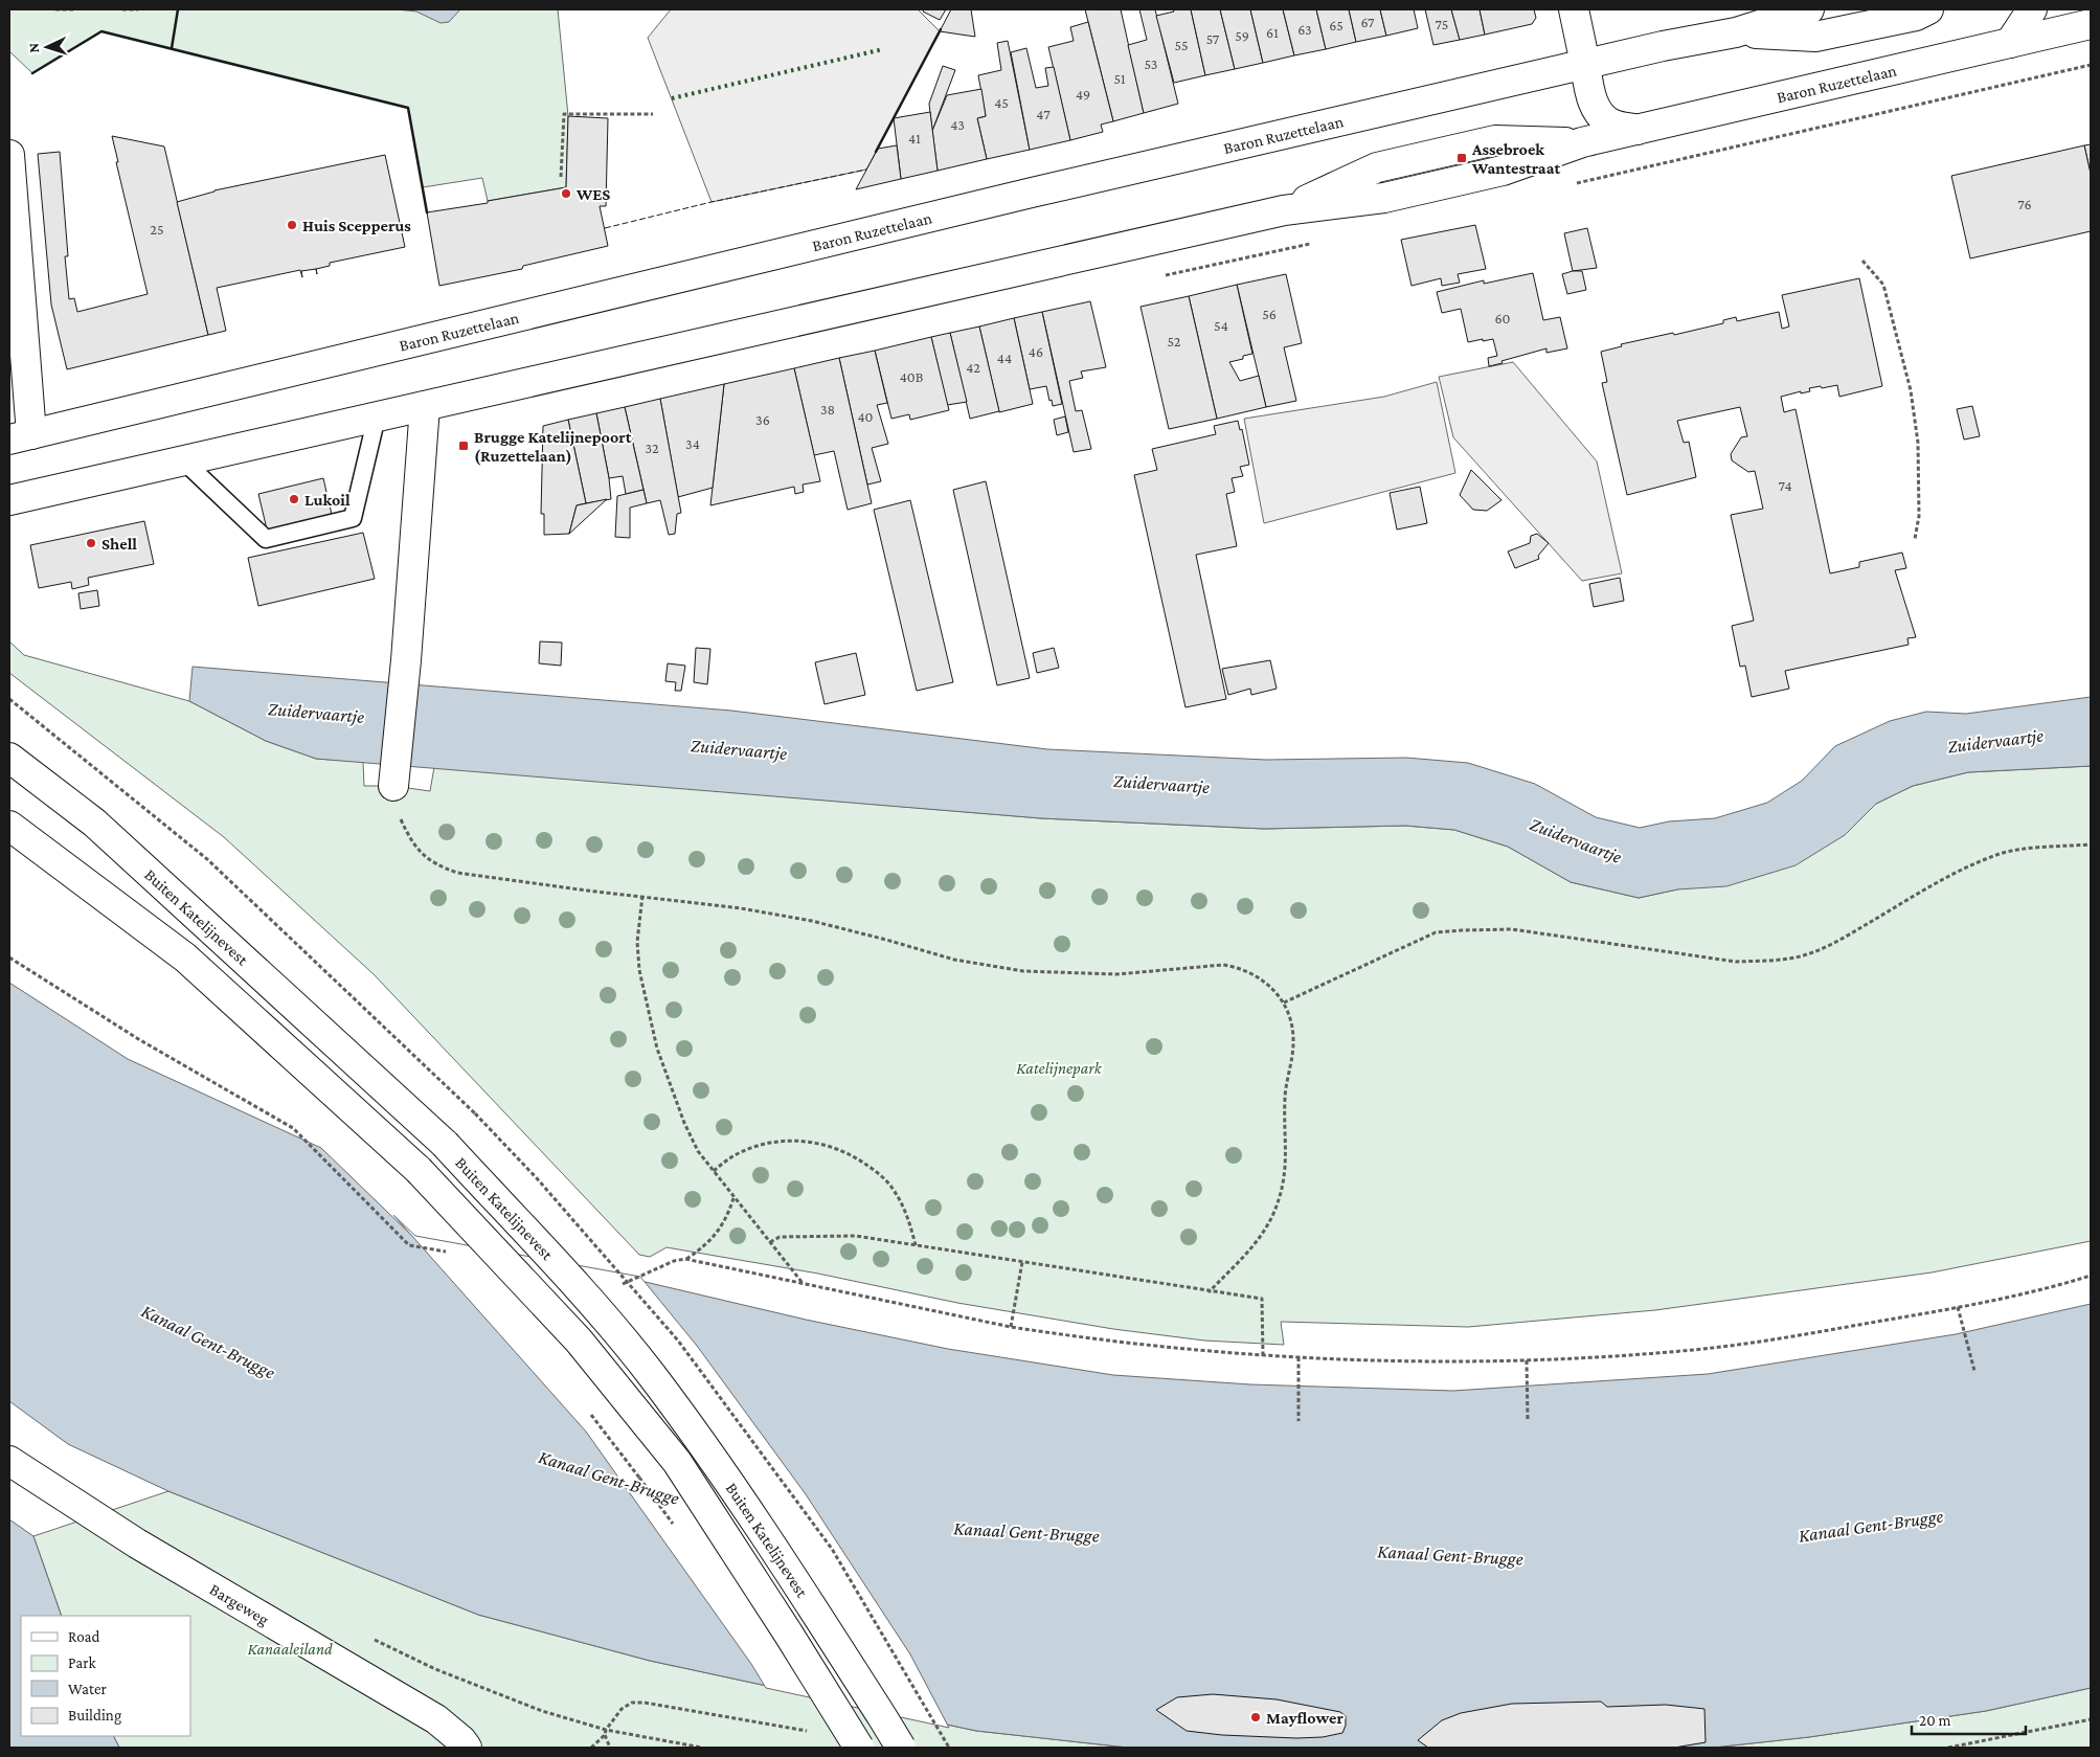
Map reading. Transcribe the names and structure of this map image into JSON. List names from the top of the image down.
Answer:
{
  "streets": {
    "main road": ["Baron Ruzettelaan", "Buiten Katelijnevest", "Bargeweg"]
  },
  "water": ["Zuidervaartje", "Kanaal Gent-Brugge"],
  "parks": ["Katelijnepark", "Kanaaleiland"],
  "places": {
    "transit": ["Assebroek Wantestraat", "Brugge Katelijnepoort (Ruzettelaan)"],
    "other": [
      "WES",
      "Huis Scepperus",
      "Lukoil",
      "Shell",
      "Mayflower"
    ]
  },
  "house_numbers": [
    "67",
    "75",
    "65",
    "63",
    "61",
    "59",
    "57",
    "55",
    "53",
    "51",
    "49",
    "45",
    "47",
    "43",
    "41",
    "76",
    "25",
    "56",
    "60",
    "54",
    "52",
    "46",
    "44",
    "42",
    "40B",
    "38",
    "40",
    "36",
    "34",
    "32",
    "74"
  ],
  "legend": [
    "Road",
    "Park",
    "Water",
    "Building"
  ],
  "scale_bar": "20 m",
  "north": "left"
}
